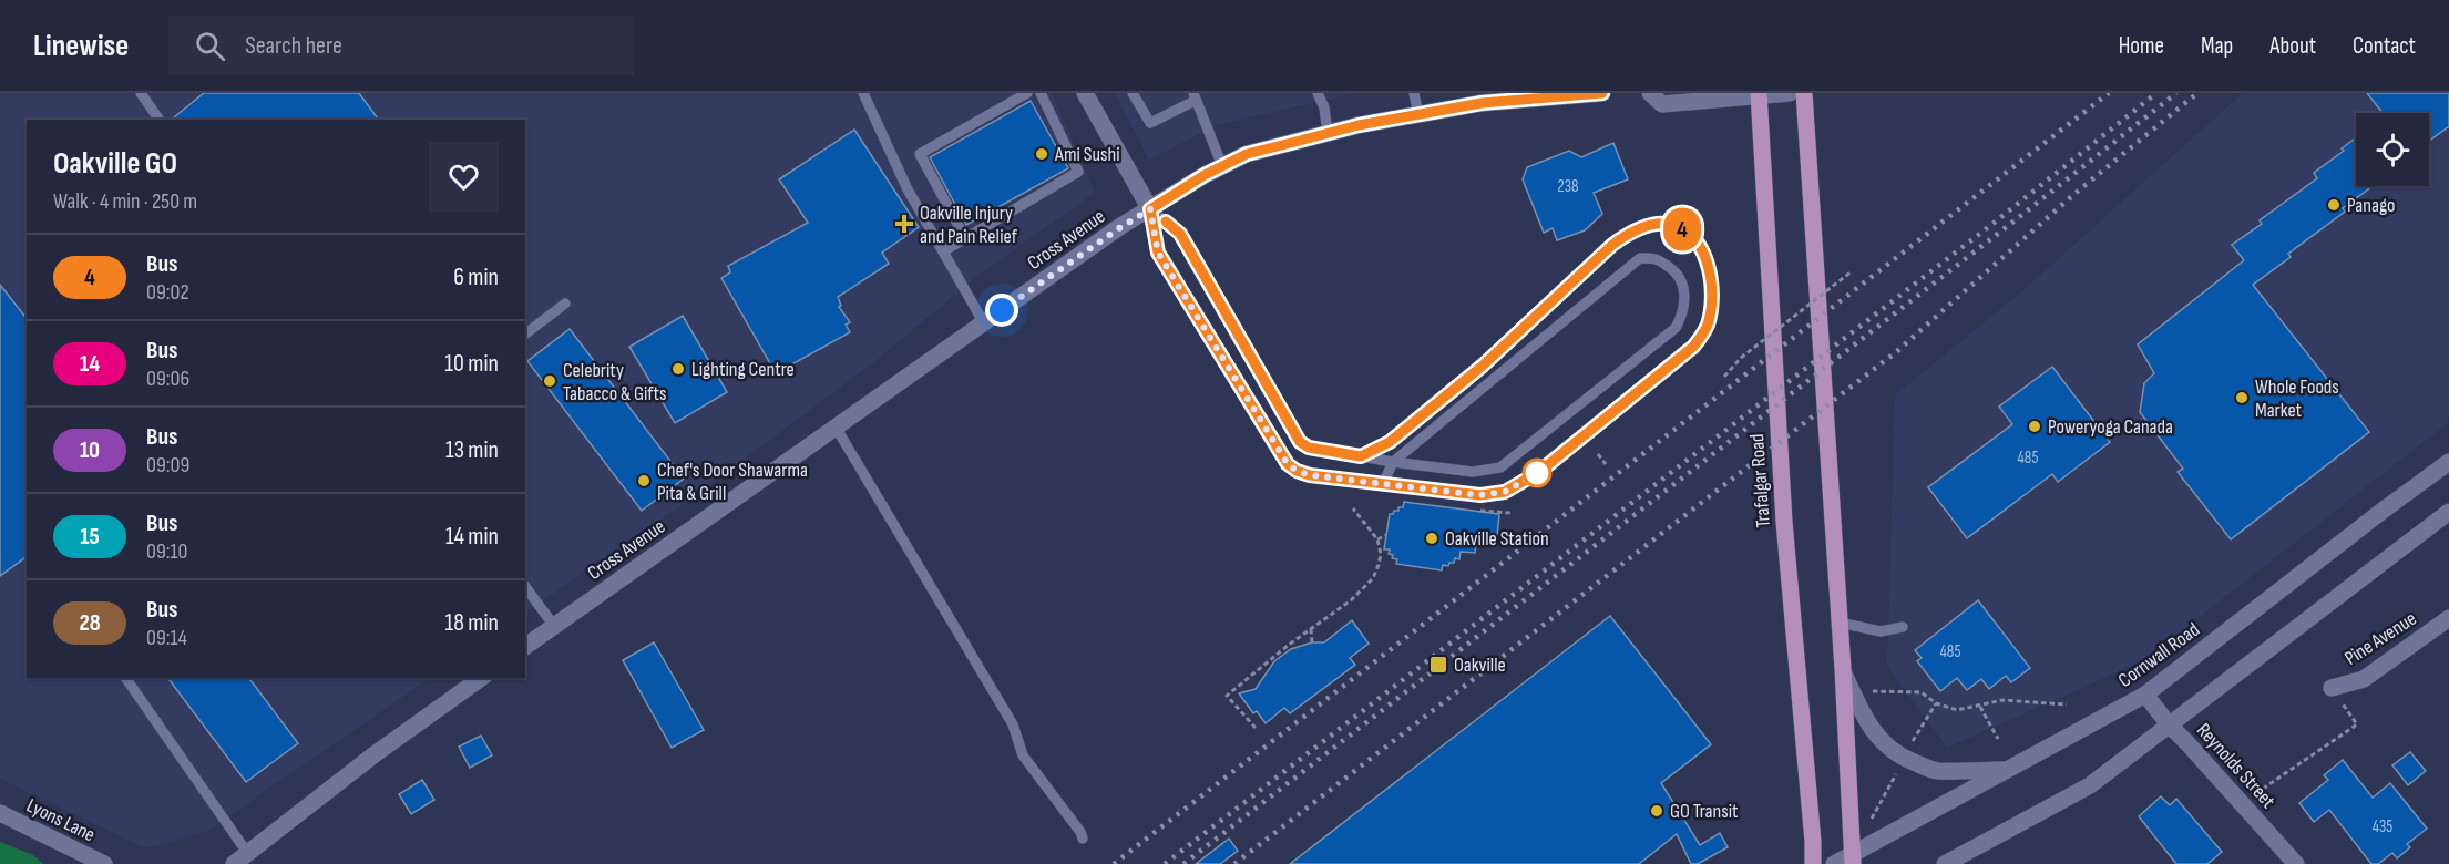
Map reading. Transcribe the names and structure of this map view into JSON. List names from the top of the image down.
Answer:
{
  "streets": {
    "main road": ["Trafalgar Road"],
    "street": [
      "Cross Avenue",
      "Pine Avenue",
      "Cornwall Road",
      "Reynolds Street",
      "Lyons Lane"
    ]
  },
  "crossings": [
    ["Cornwall Road", "Reynolds Street"]
  ],
  "places": {
    "other": [
      "Ami Sushi",
      "Panago",
      "Lighting Centre",
      "Celebrity Tabacco & Gifts",
      "Whole Foods Market",
      "Poweryoga Canada",
      "Chef's Door Shawarma Pita & Grill",
      "Oakville Station",
      "GO Transit"
    ],
    "health": ["Oakville Injury and Pain Relief"],
    "transit": ["Oakville"]
  },
  "lines": ["bus line 4"],
  "house_numbers": [
    "238",
    "485",
    "485",
    "435"
  ],
  "page": {
    "header": "Linewise",
    "search": "Search here",
    "nav": [
      "Home",
      "Map",
      "About",
      "Contact"
    ],
    "on_map": "4",
    "heading": ["Oakville GO", "Walk · 4 min · 250 m"],
    "list": [
      {
        "mark": "4",
        "name": "Bus",
        "note": "09:02",
        "value": "6 min"
      },
      {
        "mark": "14",
        "name": "Bus",
        "note": "09:06",
        "value": "10 min"
      },
      {
        "mark": "10",
        "name": "Bus",
        "note": "09:09",
        "value": "13 min"
      },
      {
        "mark": "15",
        "name": "Bus",
        "note": "09:10",
        "value": "14 min"
      },
      {
        "mark": "28",
        "name": "Bus",
        "note": "09:14",
        "value": "18 min"
      }
    ]
  }
}
